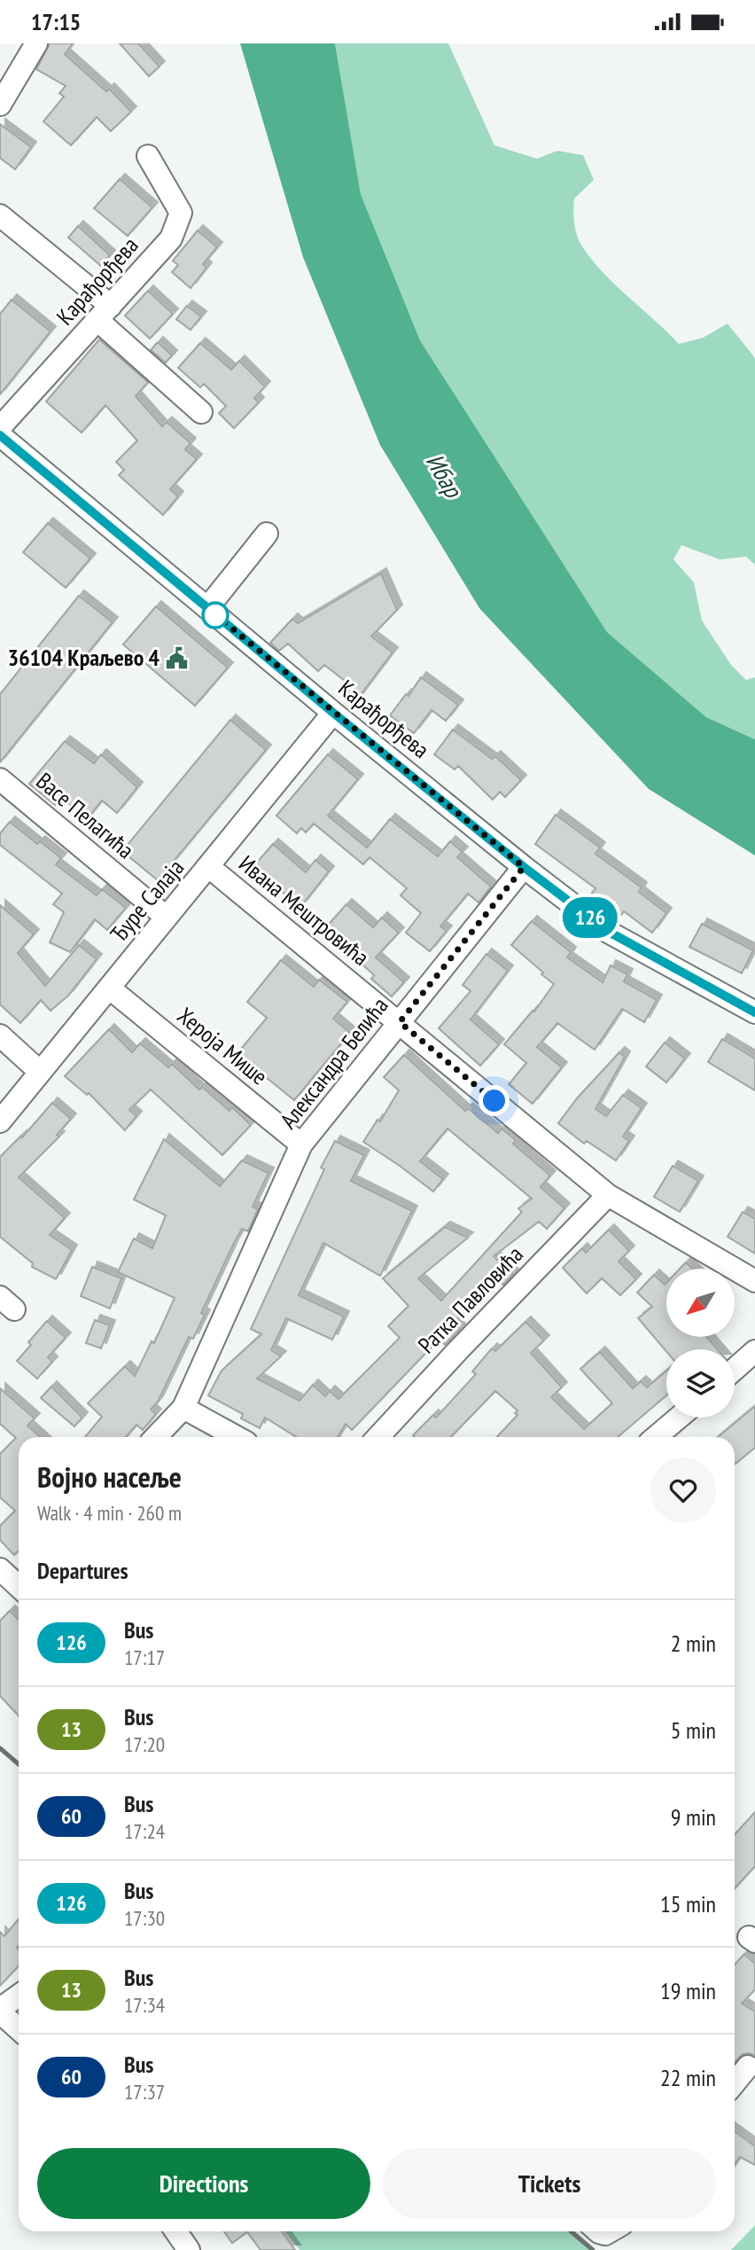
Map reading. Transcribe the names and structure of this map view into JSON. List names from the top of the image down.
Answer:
{
  "streets": {
    "street": [
      "Карађорђева",
      "Васе Пелагића",
      "Ђуре Салаја",
      "Ивана Мештровића",
      "Хероја Мише",
      "Александра Белића",
      "Ратка Павловића"
    ]
  },
  "crossings": [
    ["Карађорђева", "Ђуре Салаја"],
    ["Карађорђева", "Александра Белића"],
    ["Васе Пелагића", "Ђуре Салаја"],
    ["Ђуре Салаја", "Ивана Мештровића"],
    ["Ђуре Салаја", "Хероја Мише"],
    ["Ивана Мештровића", "Александра Белића"],
    ["Ивана Мештровића", "Ратка Павловића"],
    ["Хероја Мише", "Александра Белића"]
  ],
  "water": ["Ибар"],
  "places": {
    "public building": ["36104 Краљево 4"]
  },
  "lines": ["bus line 126"],
  "north": "bottom left",
  "page": {
    "status": "17:15",
    "on_map": "126",
    "heading": [
      ["Војно насеље", "Walk · 4 min · 260 m"],
      "Departures"
    ],
    "list": [
      {
        "mark": "126",
        "name": "Bus",
        "note": "17:17",
        "value": "2 min"
      },
      {
        "mark": "13",
        "name": "Bus",
        "note": "17:20",
        "value": "5 min"
      },
      {
        "mark": "60",
        "name": "Bus",
        "note": "17:24",
        "value": "9 min"
      },
      {
        "mark": "126",
        "name": "Bus",
        "note": "17:30",
        "value": "15 min"
      },
      {
        "mark": "13",
        "name": "Bus",
        "note": "17:34",
        "value": "19 min"
      },
      {
        "mark": "60",
        "name": "Bus",
        "note": "17:37",
        "value": "22 min"
      }
    ],
    "buttons": ["Directions", "Tickets"]
  }
}
